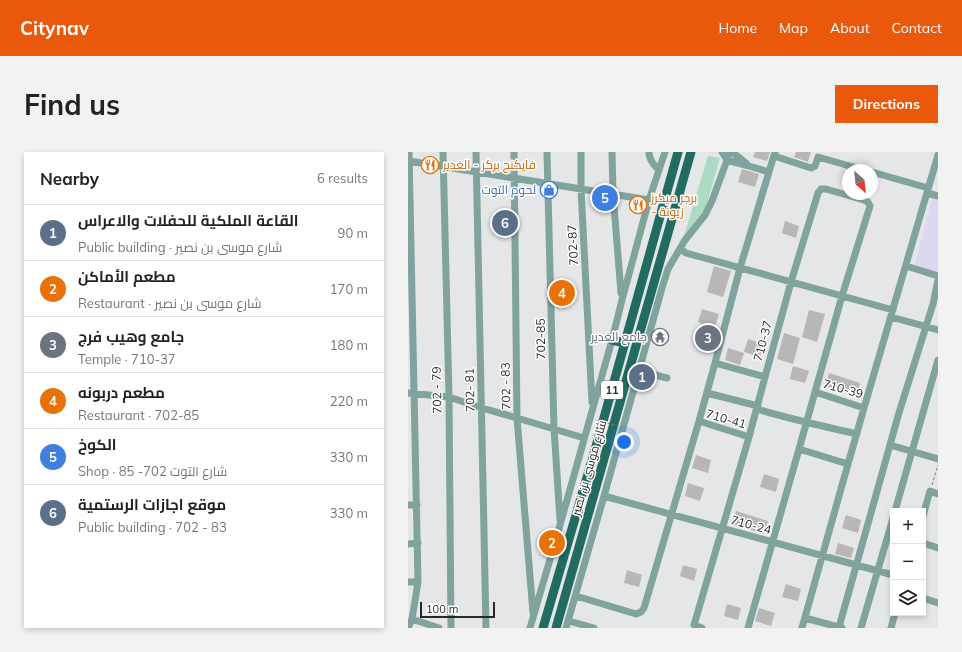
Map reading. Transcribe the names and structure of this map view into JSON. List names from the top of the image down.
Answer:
{
  "streets": {
    "main road": ["11", "شارع موسى بن نصير"],
    "street": [
      "702-87",
      "702-85",
      "710-37",
      "702 - 83",
      "710-39",
      "702 - 79",
      "702- 81",
      "710-41",
      "710-24"
    ]
  },
  "crossings": [
    ["710-37", "710-39"],
    ["710-41", "710-24"]
  ],
  "places": {
    "restaurant": ["فايكنج بركر - الغدير", "برجر ميكرز - زيونة"],
    "shop": ["لحوم التوت"],
    "temple": ["جامع الغدير"]
  },
  "scale_bar": "100 m",
  "north": "bottom right",
  "page": {
    "header": "Citynav",
    "nav": [
      "Home",
      "Map",
      "About",
      "Contact"
    ],
    "buttons": "Directions",
    "title": "Find us",
    "heading": ["Nearby", "6 results"],
    "pins": [
      "5",
      "6",
      "4",
      "3",
      "1",
      "2"
    ],
    "list": [
      {
        "mark": "1",
        "name": "القاعة الملكية للحفلات والاعراس",
        "note": "Public building · شارع موسى بن نصير",
        "value": "90 m"
      },
      {
        "mark": "2",
        "name": "مطعم الأماكن",
        "note": "Restaurant · شارع موسى بن نصير",
        "value": "170 m"
      },
      {
        "mark": "3",
        "name": "جامع وهيب فرج",
        "note": "Temple · 710-37",
        "value": "180 m"
      },
      {
        "mark": "4",
        "name": "مطعم دربونه",
        "note": "Restaurant · 702-85",
        "value": "220 m"
      },
      {
        "mark": "5",
        "name": "الكوخ",
        "note": "Shop · شارع التوت 702- 85",
        "value": "330 m"
      },
      {
        "mark": "6",
        "name": "موقع اجازات الرستمية",
        "note": "Public building · 702 - 83",
        "value": "330 m"
      }
    ],
    "map_buttons": ["+", "−"],
    "scale": "100 m"
  }
}
